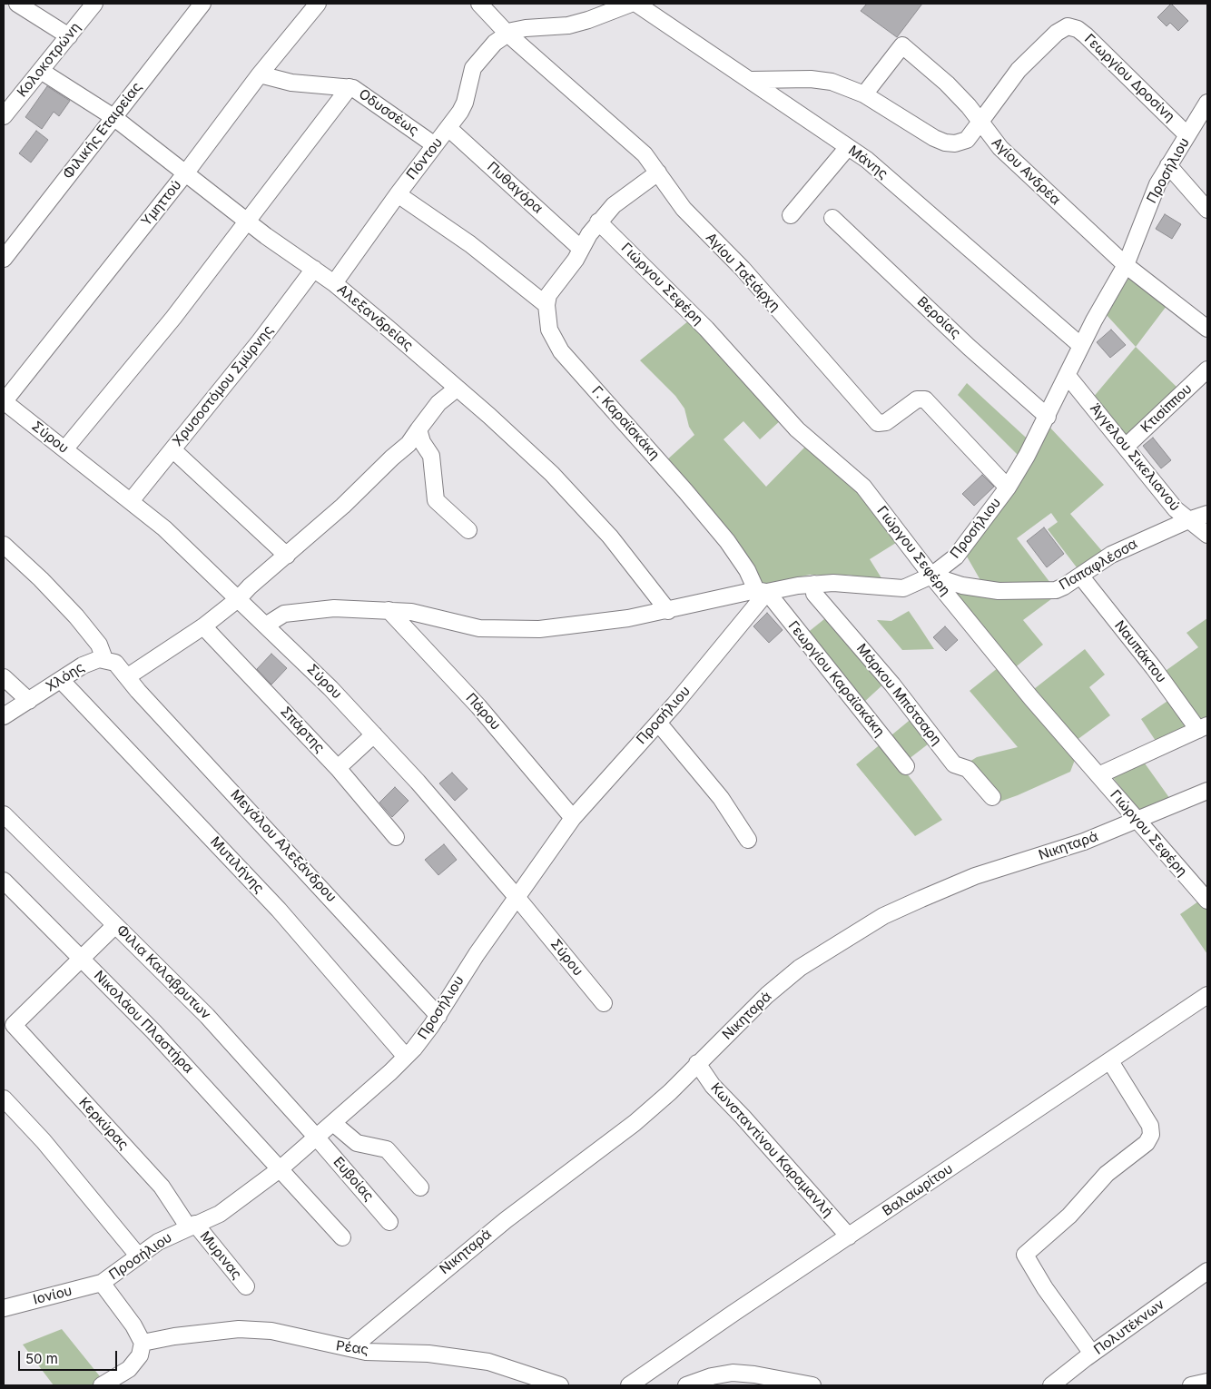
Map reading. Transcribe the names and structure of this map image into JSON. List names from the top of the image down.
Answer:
{
  "streets": {
    "street": [
      "Κολοκοτρώνη",
      "Γεωργίου Δροσίνη",
      "Οδυσσέως",
      "Φιλικής Εταιρείας",
      "Πόντου",
      "Μάνης",
      "Προσήλιου",
      "Αγίου Ανδρέα",
      "Πυθαγόρα",
      "Υμηττού",
      "Αγίου Ταξιάρχη",
      "Γιώργου Σεφέρη",
      "Αλεξανδρείας",
      "Βεροίας",
      "Χρυσοστόμου Σμύρνης",
      "Κτισίππου",
      "Γ. Καραϊσκάκη",
      "Σύρου",
      "Άγγελου Σικελιανού",
      "Παπαφλέσσα",
      "Ναυπάκτου",
      "Χλόης",
      "Γεωργίου Καραϊσκάκη",
      "Μάρκου Μπότσαρη",
      "Πάρου",
      "Σπάρτης",
      "Μεγάλου Αλεξάνδρου",
      "Νικηταρά",
      "Μυτιλήνης",
      "Φιλια Καλαβρυτων",
      "Νικολάου Πλαστήρα",
      "Κερκύρας",
      "Κωνσταντίνου Καραμανλή",
      "Ευβοίας",
      "Βαλαωρίτου",
      "Μυρινας",
      "Ιονίου",
      "Πολυτέκνων",
      "Ρέας"
    ]
  },
  "crossings": [
    ["Κολοκοτρώνη", "Αλεξανδρείας"],
    ["Γεωργίου Δροσίνη", "Προσήλιου"],
    ["Γεωργίου Δροσίνη", "Αγίου Ανδρέα"],
    ["Οδυσσέως", "Πόντου"],
    ["Οδυσσέως", "Υμηττού"],
    ["Φιλικής Εταιρείας", "Αλεξανδρείας"],
    ["Πόντου", "Πυθαγόρα"],
    ["Πόντου", "Αγίου Ταξιάρχη"],
    ["Πόντου", "Αλεξανδρείας"],
    ["Μάνης", "Προσήλιου"],
    ["Προσήλιου", "Αγίου Ανδρέα"],
    ["Προσήλιου", "Αγίου Ταξιάρχη"],
    ["Προσήλιου", "Γιώργου Σεφέρη"],
    ["Προσήλιου", "Βεροίας"],
    ["Προσήλιου", "Γ. Καραϊσκάκη"],
    ["Προσήλιου", "Σύρου"],
    ["Προσήλιου", "Άγγελου Σικελιανού"],
    ["Προσήλιου", "Παπαφλέσσα"],
    ["Προσήλιου", "Γεωργίου Καραϊσκάκη"],
    ["Προσήλιου", "Μάρκου Μπότσαρη"],
    ["Προσήλιου", "Πάρου"],
    ["Προσήλιου", "Μεγάλου Αλεξάνδρου"],
    ["Προσήλιου", "Μυτιλήνης"],
    ["Προσήλιου", "Φιλια Καλαβρυτων"],
    ["Προσήλιου", "Νικολάου Πλαστήρα"],
    ["Προσήλιου", "Κερκύρας"],
    ["Προσήλιου", "Ευβοίας"],
    ["Προσήλιου", "Μυρινας"],
    ["Προσήλιου", "Ιονίου"],
    ["Προσήλιου", "Ρέας"],
    ["Πυθαγόρα", "Γ. Καραϊσκάκη"],
    ["Υμηττού", "Αλεξανδρείας"],
    ["Υμηττού", "Σύρου"],
    ["Αγίου Ταξιάρχη", "Γ. Καραϊσκάκη"],
    ["Γιώργου Σεφέρη", "Γ. Καραϊσκάκη"],
    ["Γιώργου Σεφέρη", "Παπαφλέσσα"],
    ["Γιώργου Σεφέρη", "Νικηταρά"],
    ["Αλεξανδρείας", "Χρυσοστόμου Σμύρνης"],
    ["Χρυσοστόμου Σμύρνης", "Σύρου"],
    ["Κτισίππου", "Άγγελου Σικελιανού"],
    ["Γ. Καραϊσκάκη", "Γεωργίου Καραϊσκάκη"],
    ["Άγγελου Σικελιανού", "Παπαφλέσσα"],
    ["Παπαφλέσσα", "Ναυπάκτου"],
    ["Χλόης", "Μυτιλήνης"],
    ["Νικηταρά", "Κωνσταντίνου Καραμανλή"],
    ["Νικηταρά", "Ρέας"],
    ["Φιλια Καλαβρυτων", "Ευβοίας"],
    ["Νικολάου Πλαστήρα", "Κερκύρας"],
    ["Κερκύρας", "Μυρινας"],
    ["Κωνσταντίνου Καραμανλή", "Βαλαωρίτου"]
  ],
  "scale_bar": "50 m"
}
